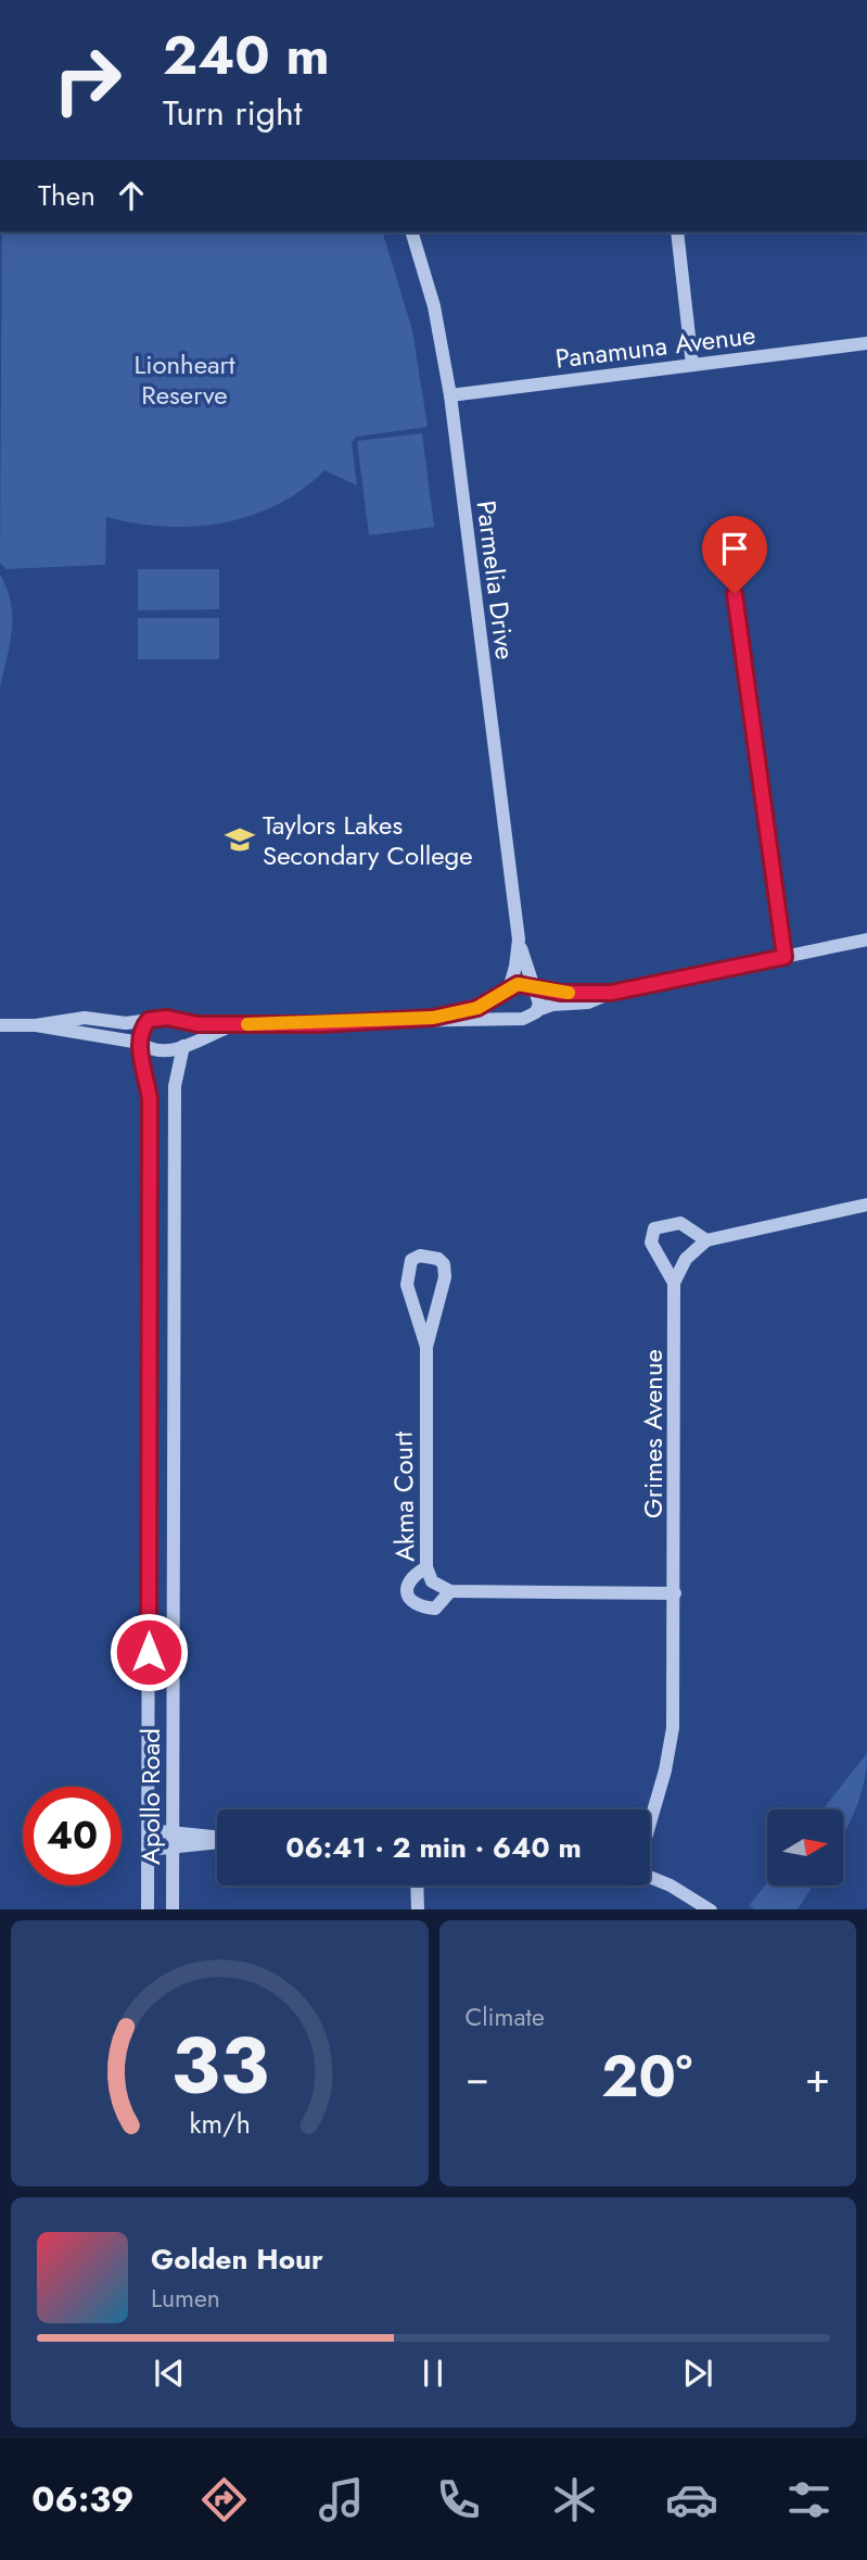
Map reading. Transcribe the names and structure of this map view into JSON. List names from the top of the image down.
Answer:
{
  "streets": {
    "street": [
      "Panamuna Avenue",
      "Parmelia Drive",
      "Grimes Avenue",
      "Akma Court",
      "Apollo Road"
    ]
  },
  "crossings": [
    ["Panamuna Avenue", "Parmelia Drive"]
  ],
  "parks": ["Lionheart Reserve"],
  "places": {
    "school or university": ["Taylors Lakes Secondary College"]
  },
  "north": "right",
  "page": {
    "turn": ["240 m", "Turn right"],
    "then": "Then",
    "limit": "40",
    "trip": "06:41 · 2 min · 640 m",
    "tile": "Climate",
    "heat": ["−", "20°", "+"],
    "song": ["Golden Hour", "Lumen"],
    "tabs": "06:39",
    "gauge": ["33", "km/h"]
  }
}
